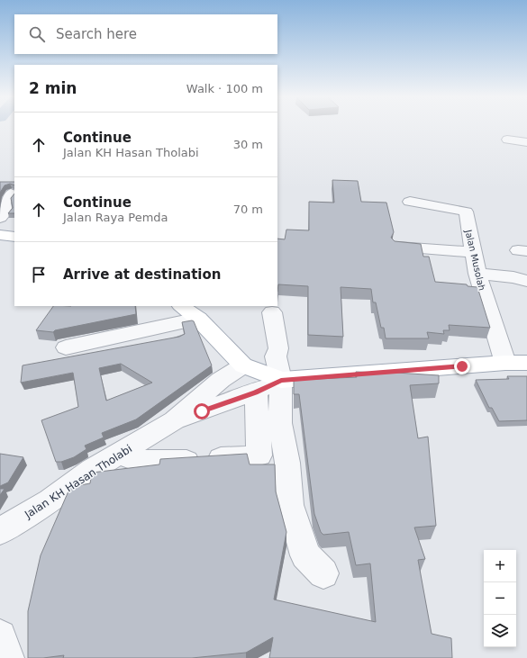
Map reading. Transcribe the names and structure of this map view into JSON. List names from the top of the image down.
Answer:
{
  "streets": {
    "street": ["Jalan Musolah", "Jalan KH Hasan Tholabi"]
  },
  "page": {
    "search": "Search here",
    "heading": ["2 min", "Walk · 100 m"],
    "list": [
      ["Continue", "Jalan KH Hasan Tholabi", "30 m"],
      ["Continue", "Jalan Raya Pemda", "70 m"],
      "Arrive at destination"
    ],
    "map_buttons": ["+", "−"]
  }
}
